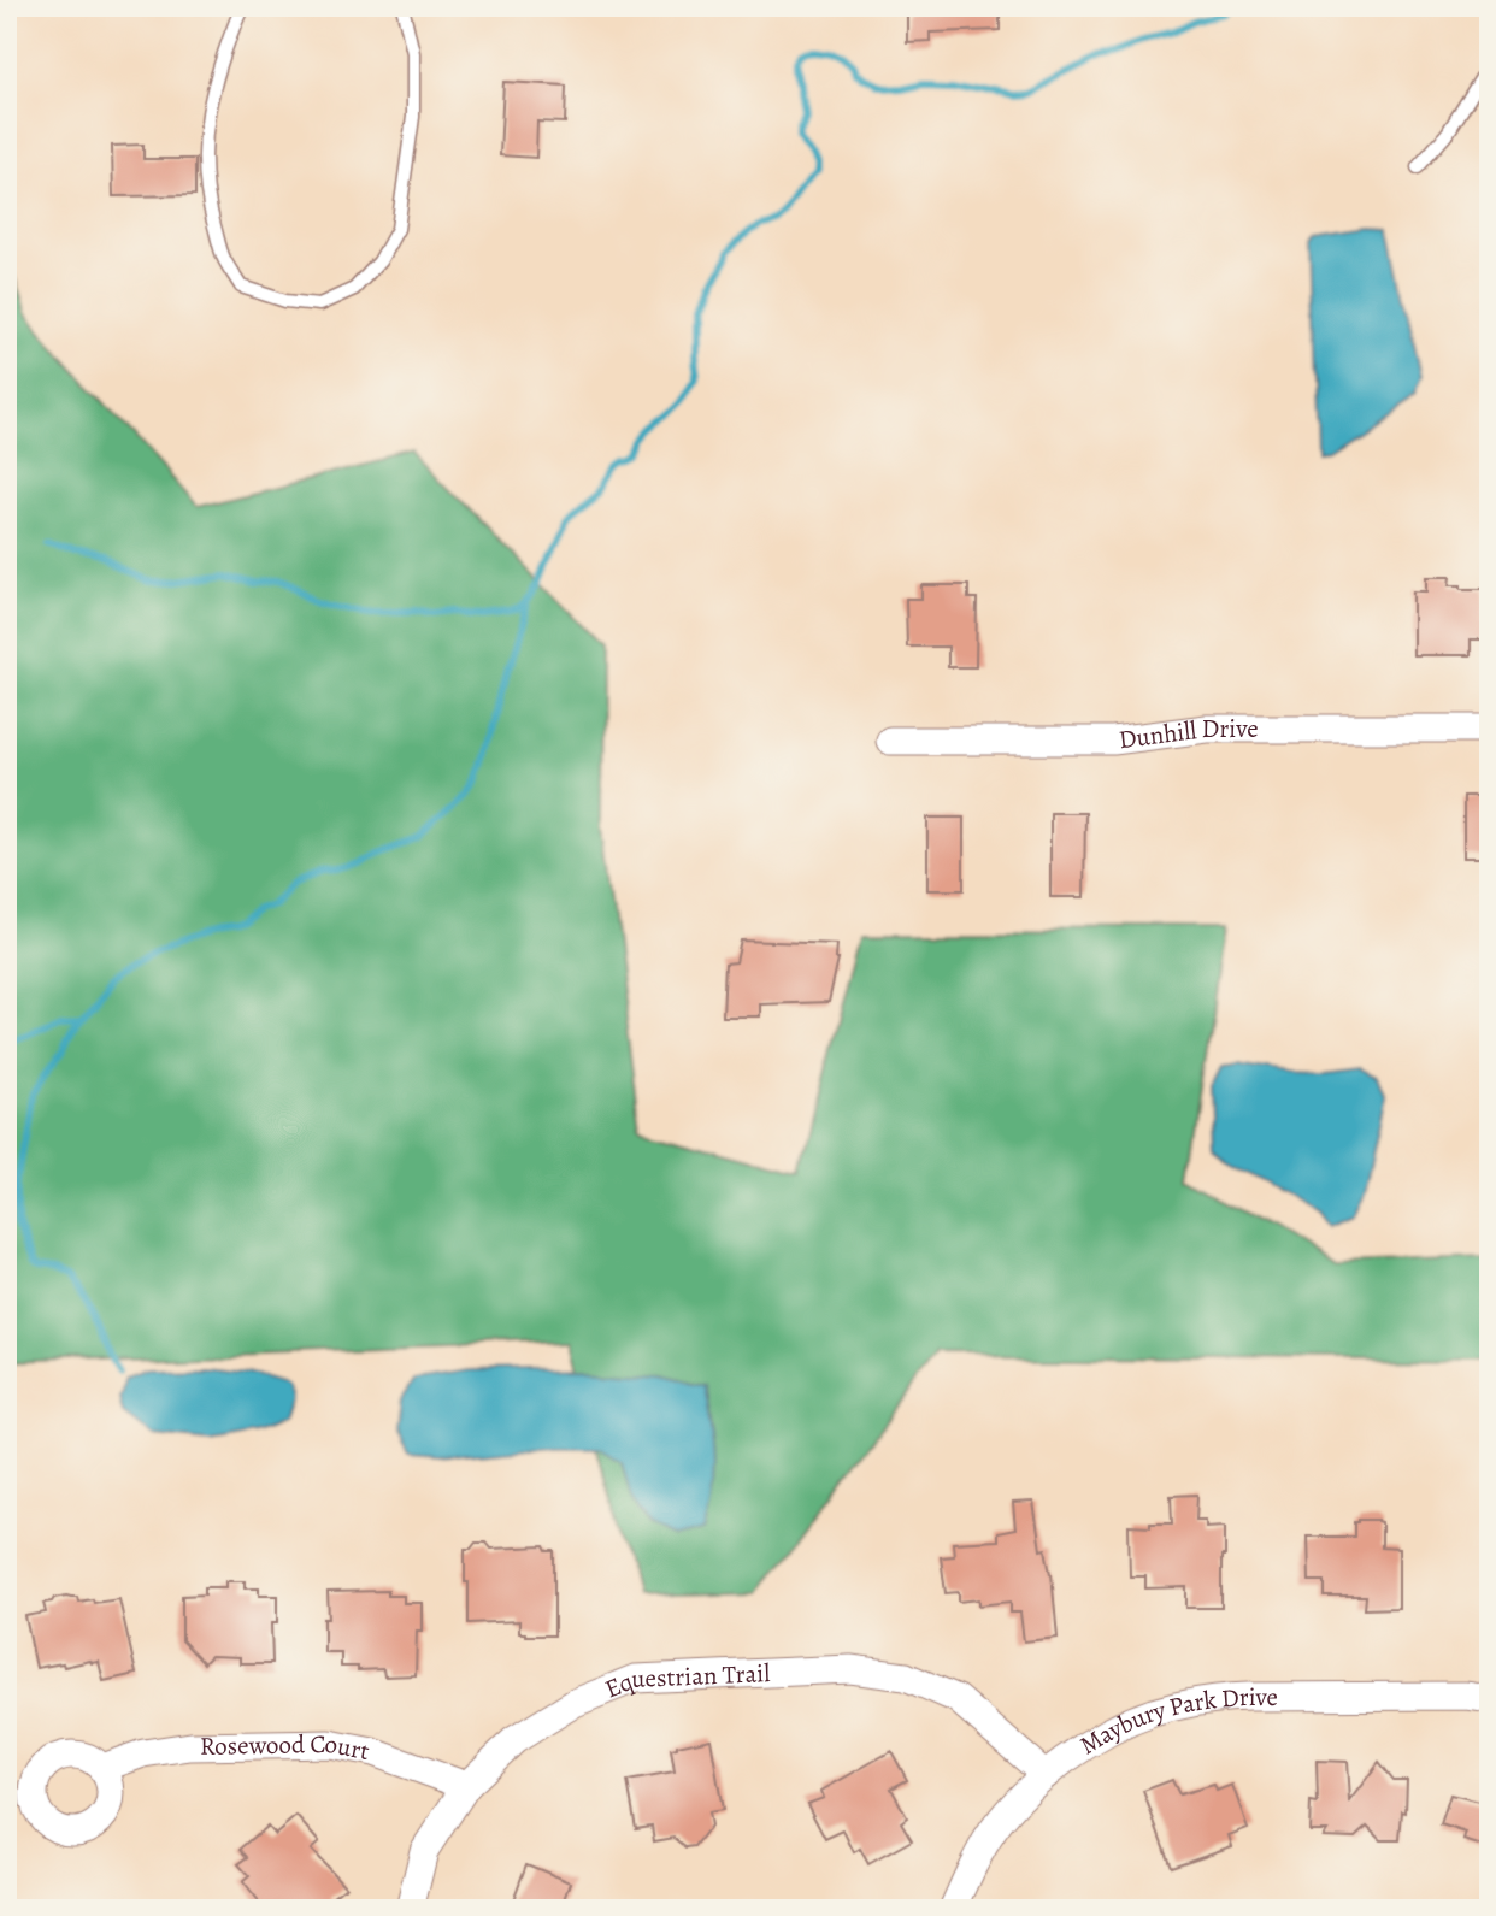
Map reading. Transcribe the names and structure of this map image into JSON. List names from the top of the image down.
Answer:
{
  "streets": {
    "street": [
      "Dunhill Drive",
      "Equestrian Trail",
      "Maybury Park Drive",
      "Rosewood Court"
    ]
  },
  "crossings": [
    ["Equestrian Trail", "Maybury Park Drive"],
    ["Equestrian Trail", "Rosewood Court"]
  ]
}
